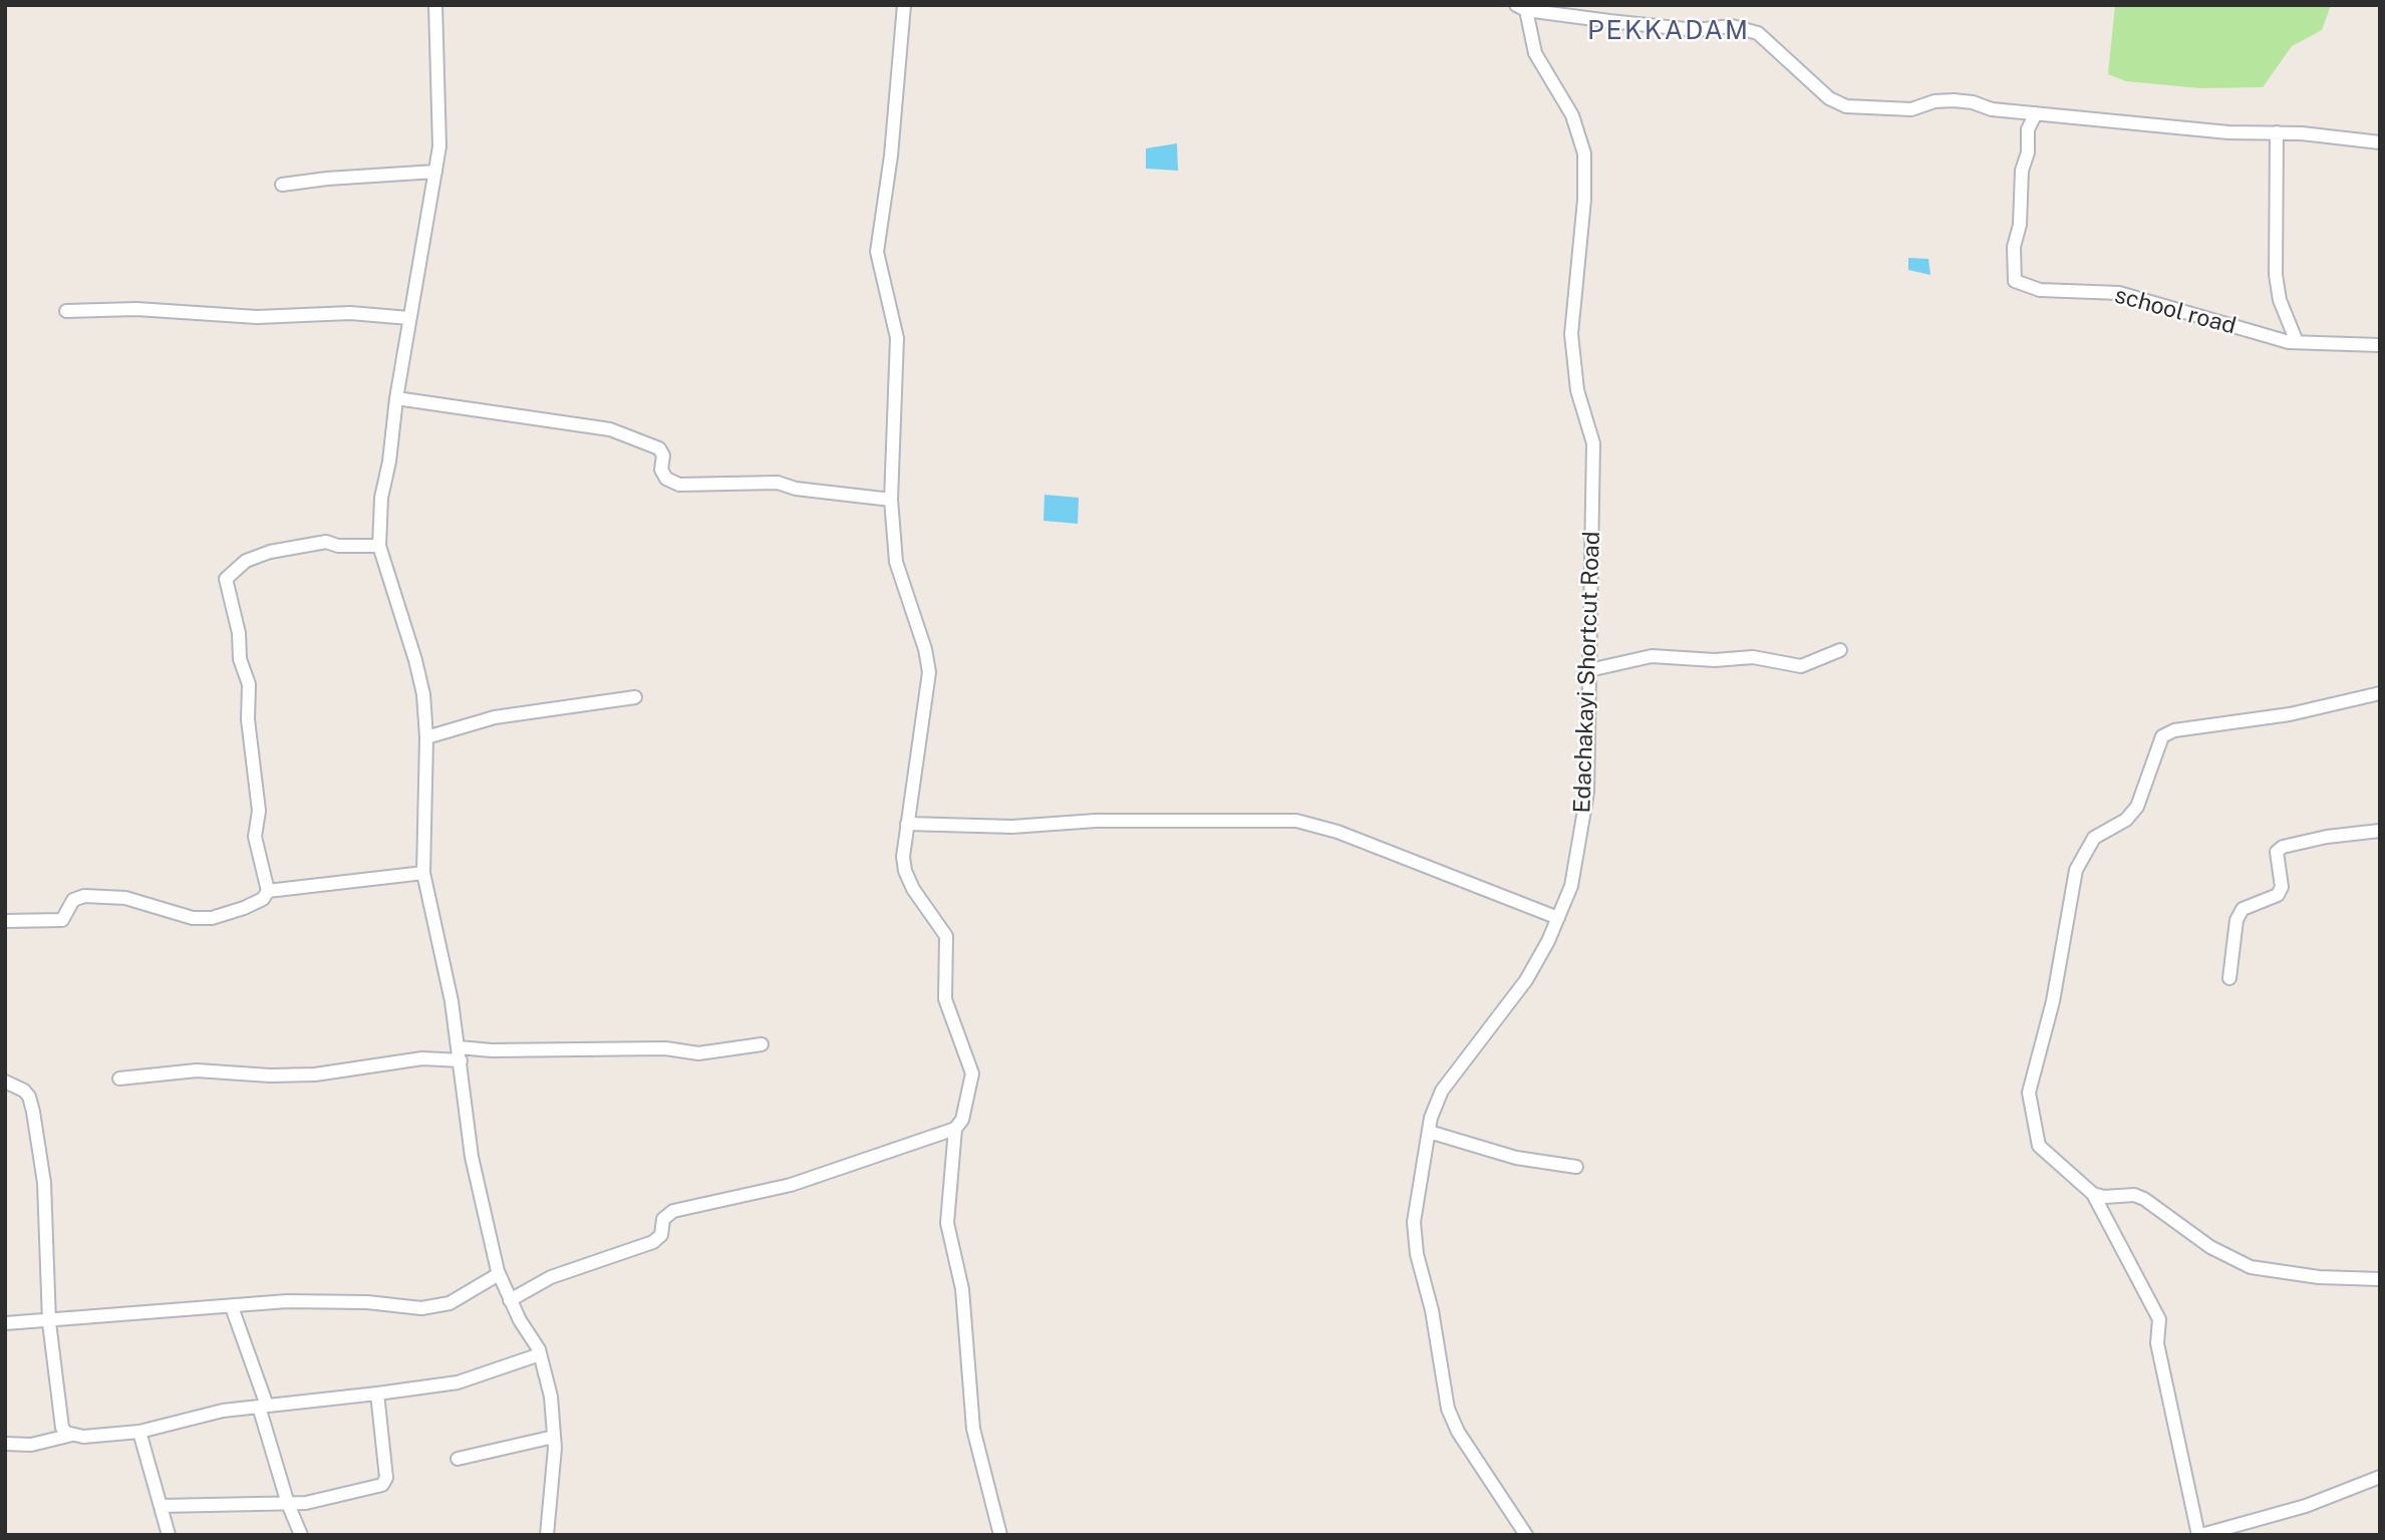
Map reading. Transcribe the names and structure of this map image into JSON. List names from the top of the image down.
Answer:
{
  "streets": {
    "street": ["school road", "Edachakayi Shortcut Road"]
  },
  "districts": ["PEKKADAM"]
}
